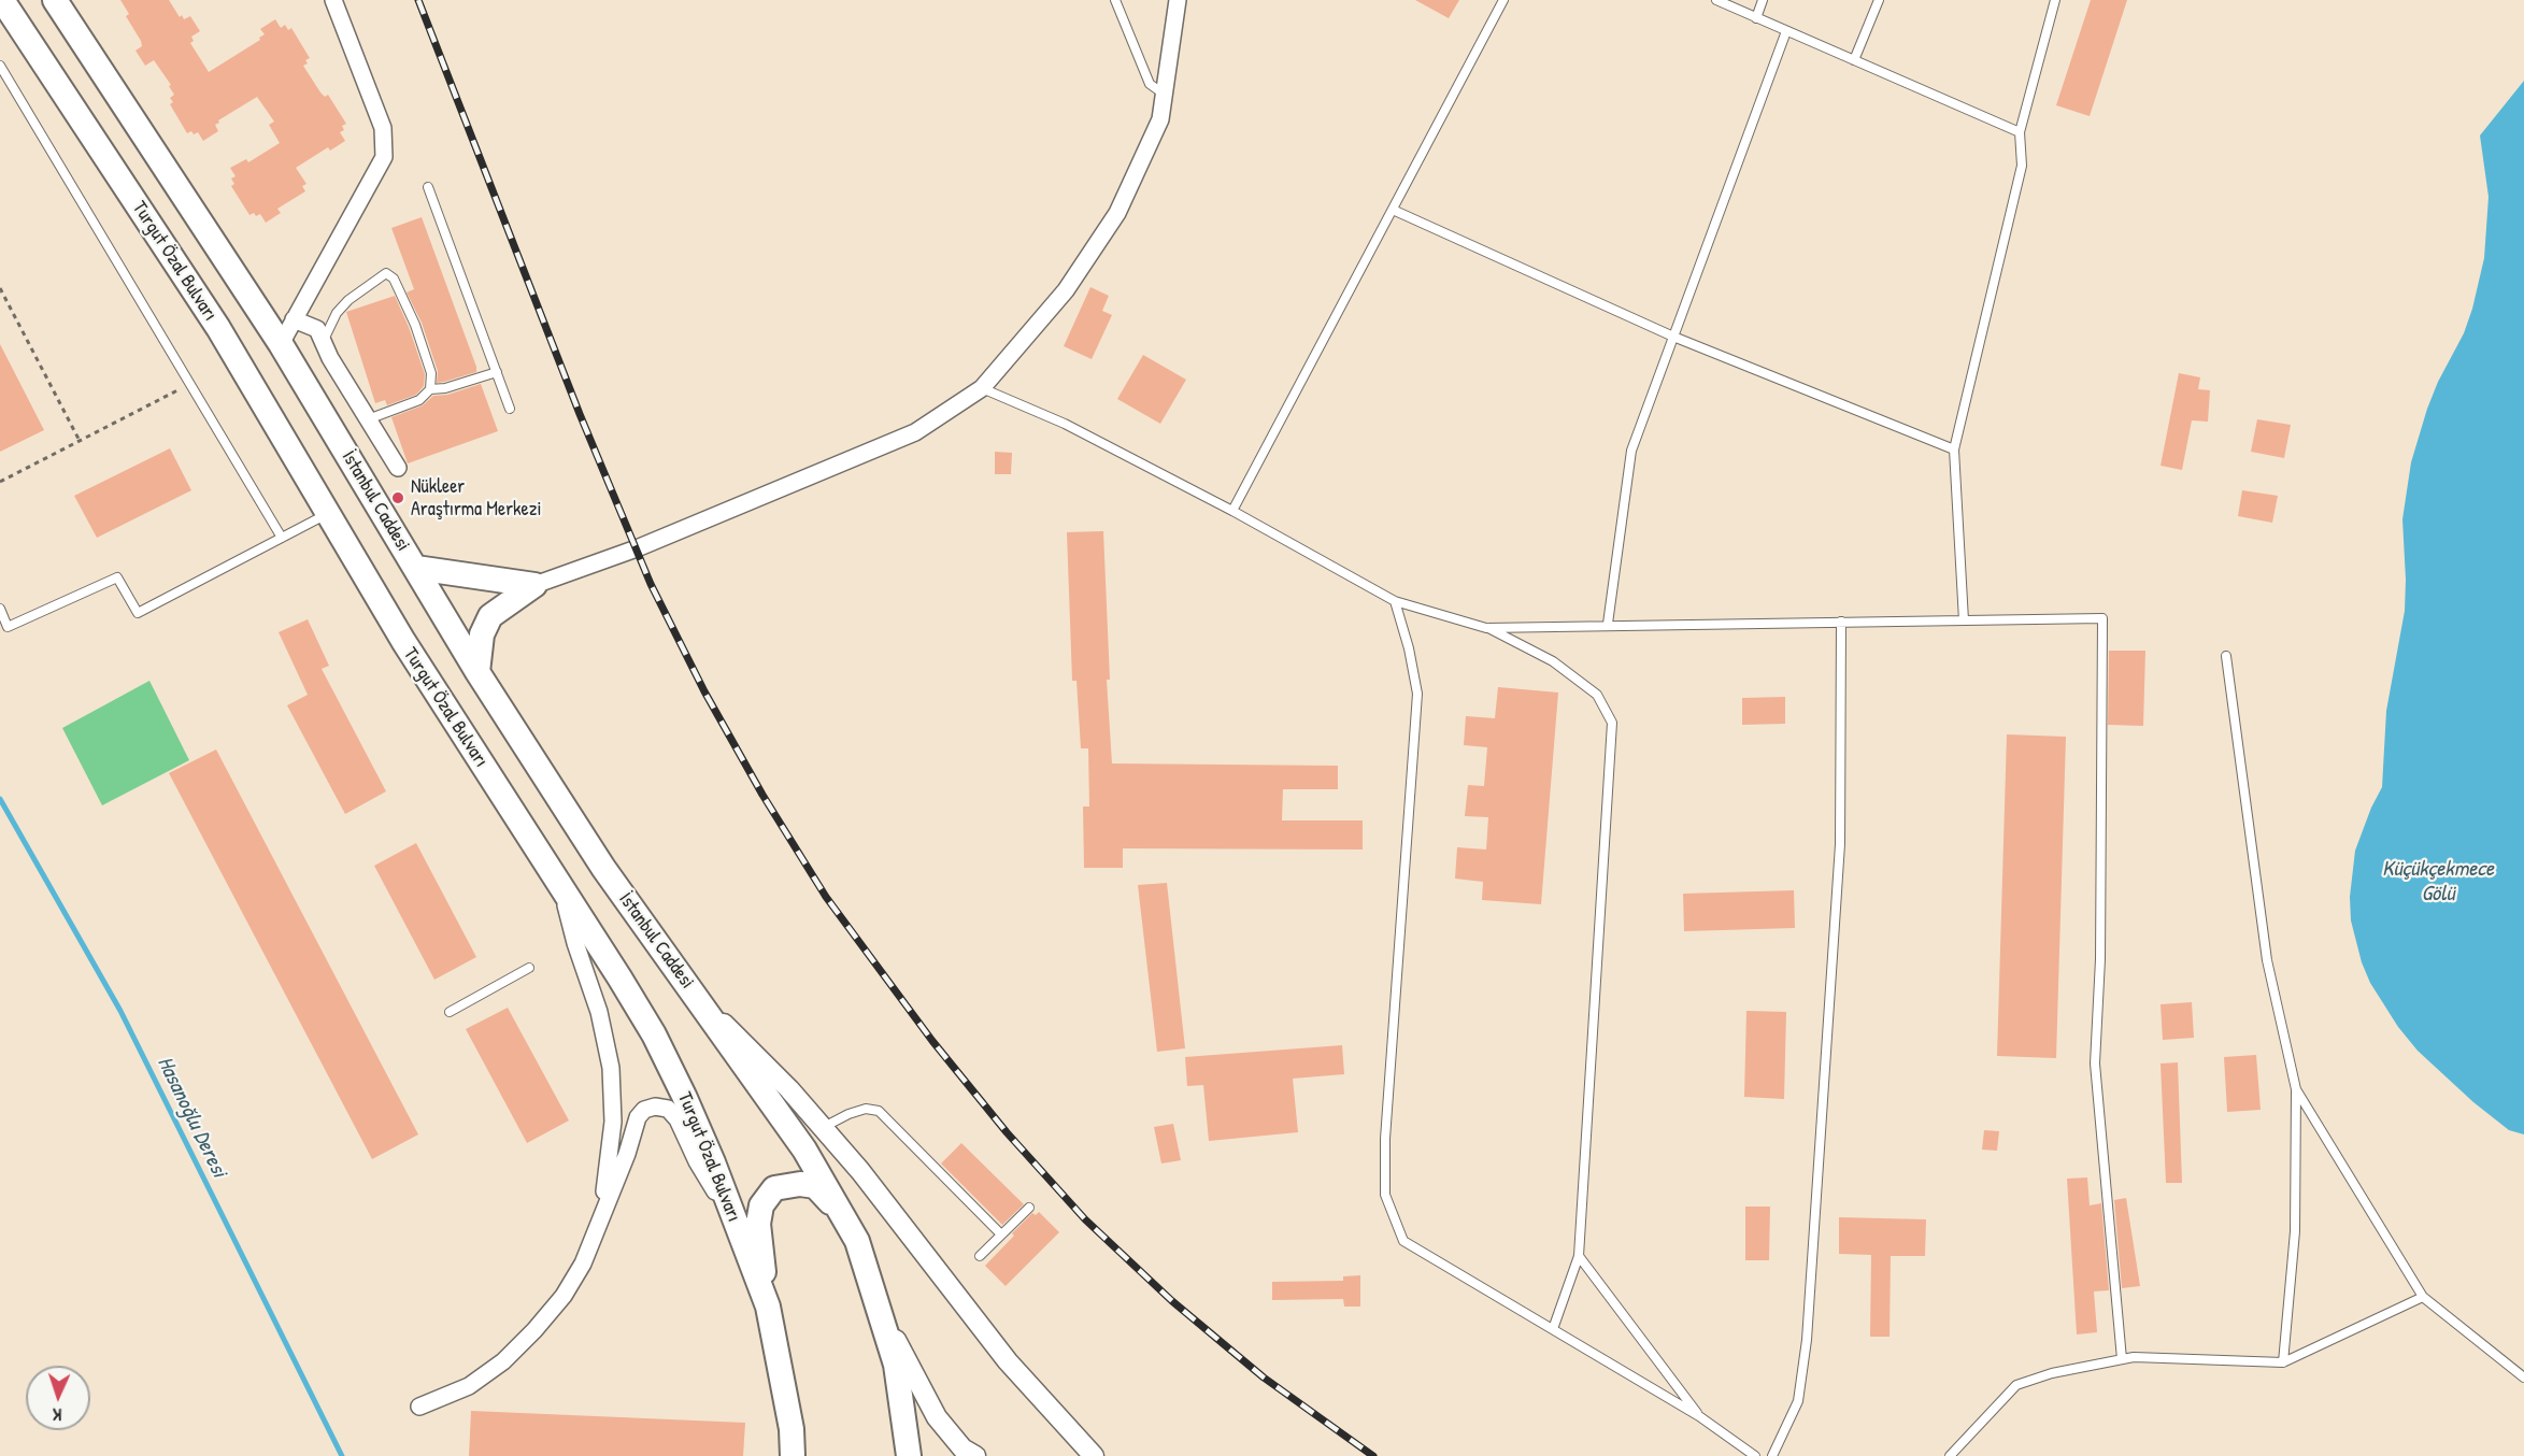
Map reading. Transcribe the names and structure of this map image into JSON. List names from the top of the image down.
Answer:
{
  "streets": {
    "main road": ["Turgut Özal Bulvarı", "İstanbul Caddesi"]
  },
  "water": ["Küçükçekmece Gölü", "Hasanoğlu Deresi"],
  "places": ["Nükleer Araştırma Merkezi"],
  "north": "bottom"
}
